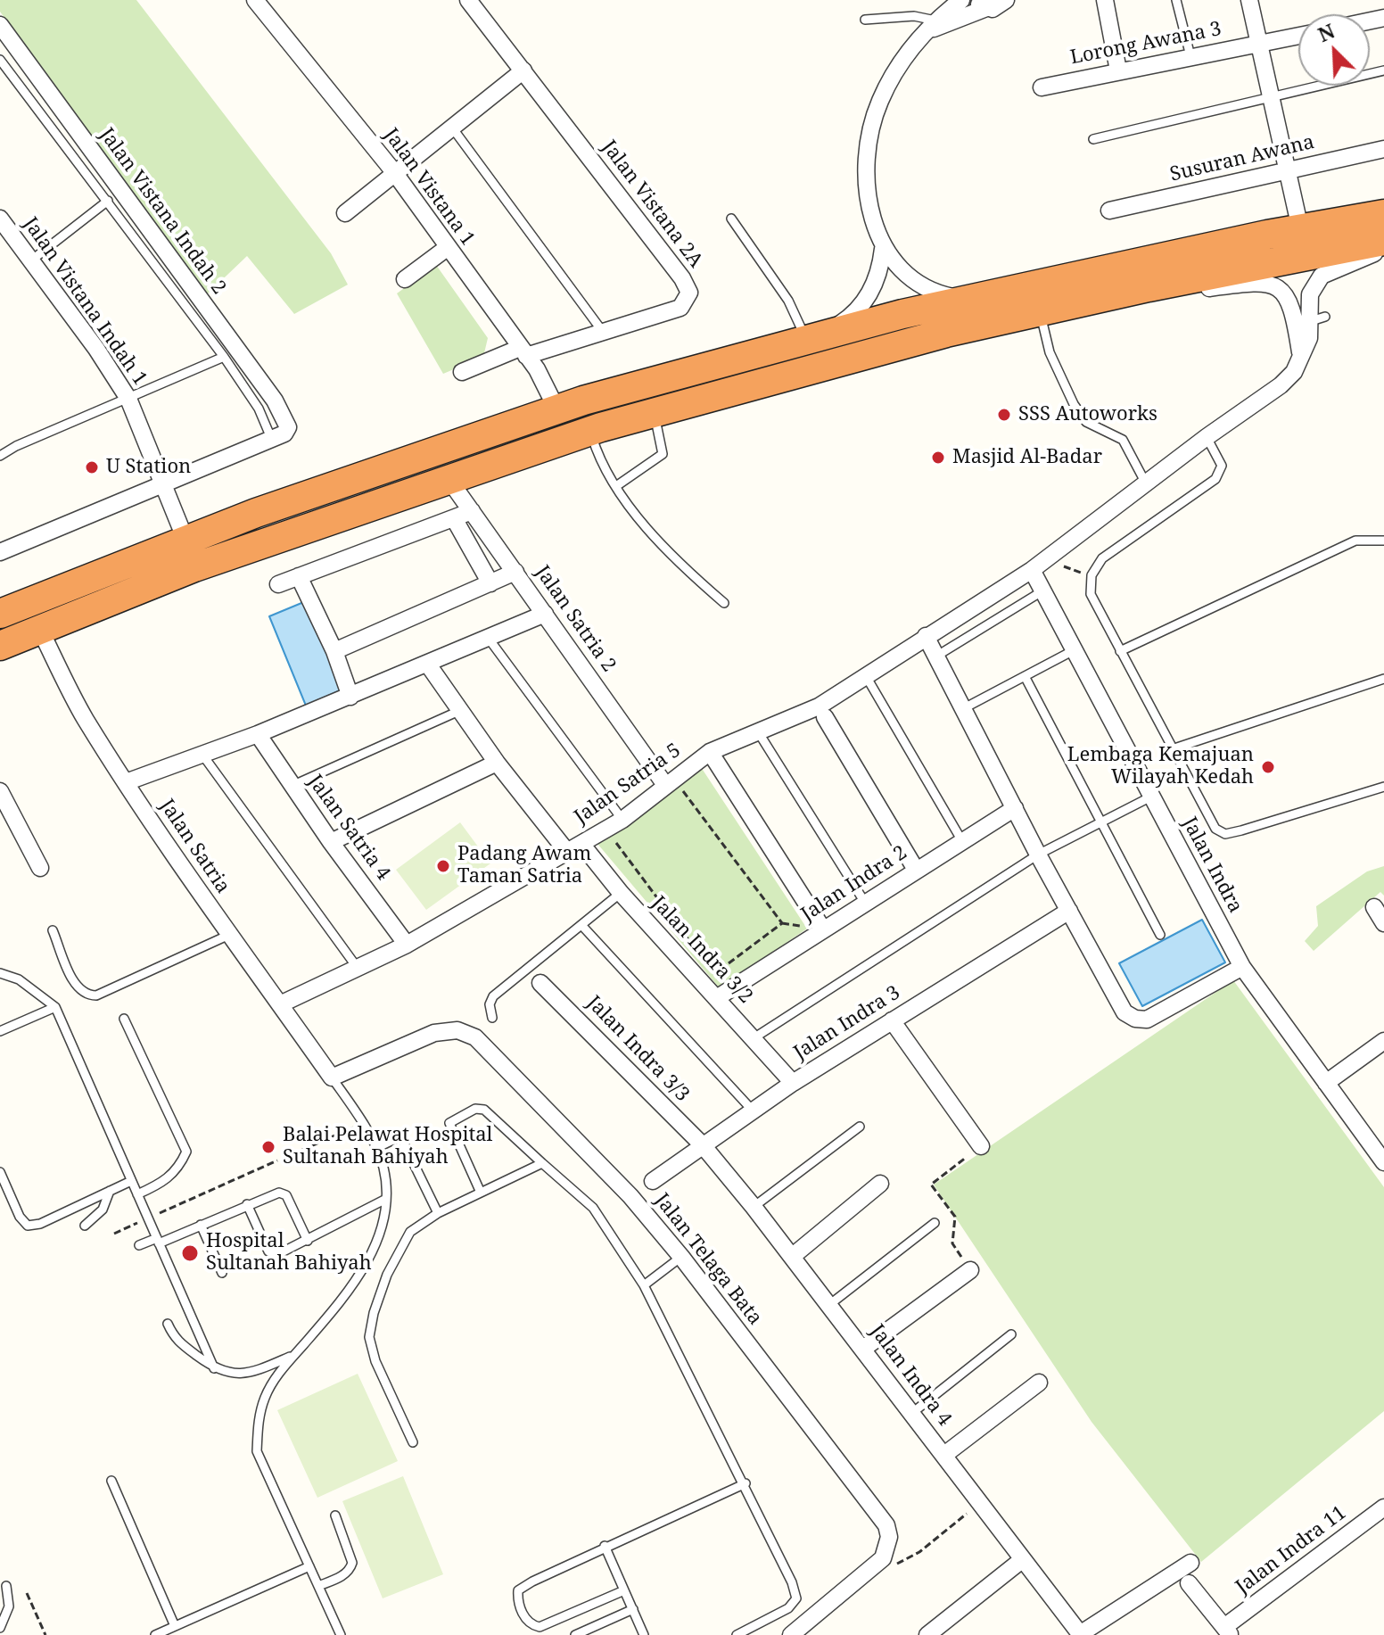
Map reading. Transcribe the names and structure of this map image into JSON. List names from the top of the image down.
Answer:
{
  "streets": {
    "street": [
      "Lorong Awana 3",
      "Susuran Awana",
      "Jalan Vistana 1",
      "Jalan Vistana 2A",
      "Jalan Vistana Indah 2",
      "Jalan Vistana Indah 1",
      "Jalan Satria 2",
      "Jalan Satria 5",
      "Jalan Satria 4",
      "Jalan Satria",
      "Jalan Indra",
      "Jalan Indra 2",
      "Jalan Indra 3/2",
      "Jalan Indra 3",
      "Jalan Indra 3/3",
      "Jalan Telaga Bata",
      "Jalan Indra 4",
      "Jalan Indra 11"
    ]
  },
  "crossings": [
    ["Jalan Vistana 1", "Jalan Vistana 2A"],
    ["Jalan Satria 2", "Jalan Satria 5"],
    ["Jalan Satria 5", "Jalan Satria 4"],
    ["Jalan Satria 5", "Jalan Satria"],
    ["Jalan Satria 5", "Jalan Indra"],
    ["Jalan Satria 5", "Jalan Indra 3/2"],
    ["Jalan Satria", "Jalan Telaga Bata"],
    ["Jalan Indra 2", "Jalan Indra 3/2"],
    ["Jalan Indra 3/2", "Jalan Indra 3"],
    ["Jalan Indra 3", "Jalan Indra 3/3"],
    ["Jalan Indra 3", "Jalan Indra 4"],
    ["Jalan Indra 3/3", "Jalan Indra 4"]
  ],
  "places": [
    "SSS Autoworks",
    "Masjid Al-Badar",
    "U Station",
    "Lembaga Kemajuan Wilayah Kedah",
    "Padang Awam Taman Satria",
    "Balai Pelawat Hospital Sultanah Bahiyah",
    "Hospital Sultanah Bahiyah"
  ],
  "north": "top left"
}
